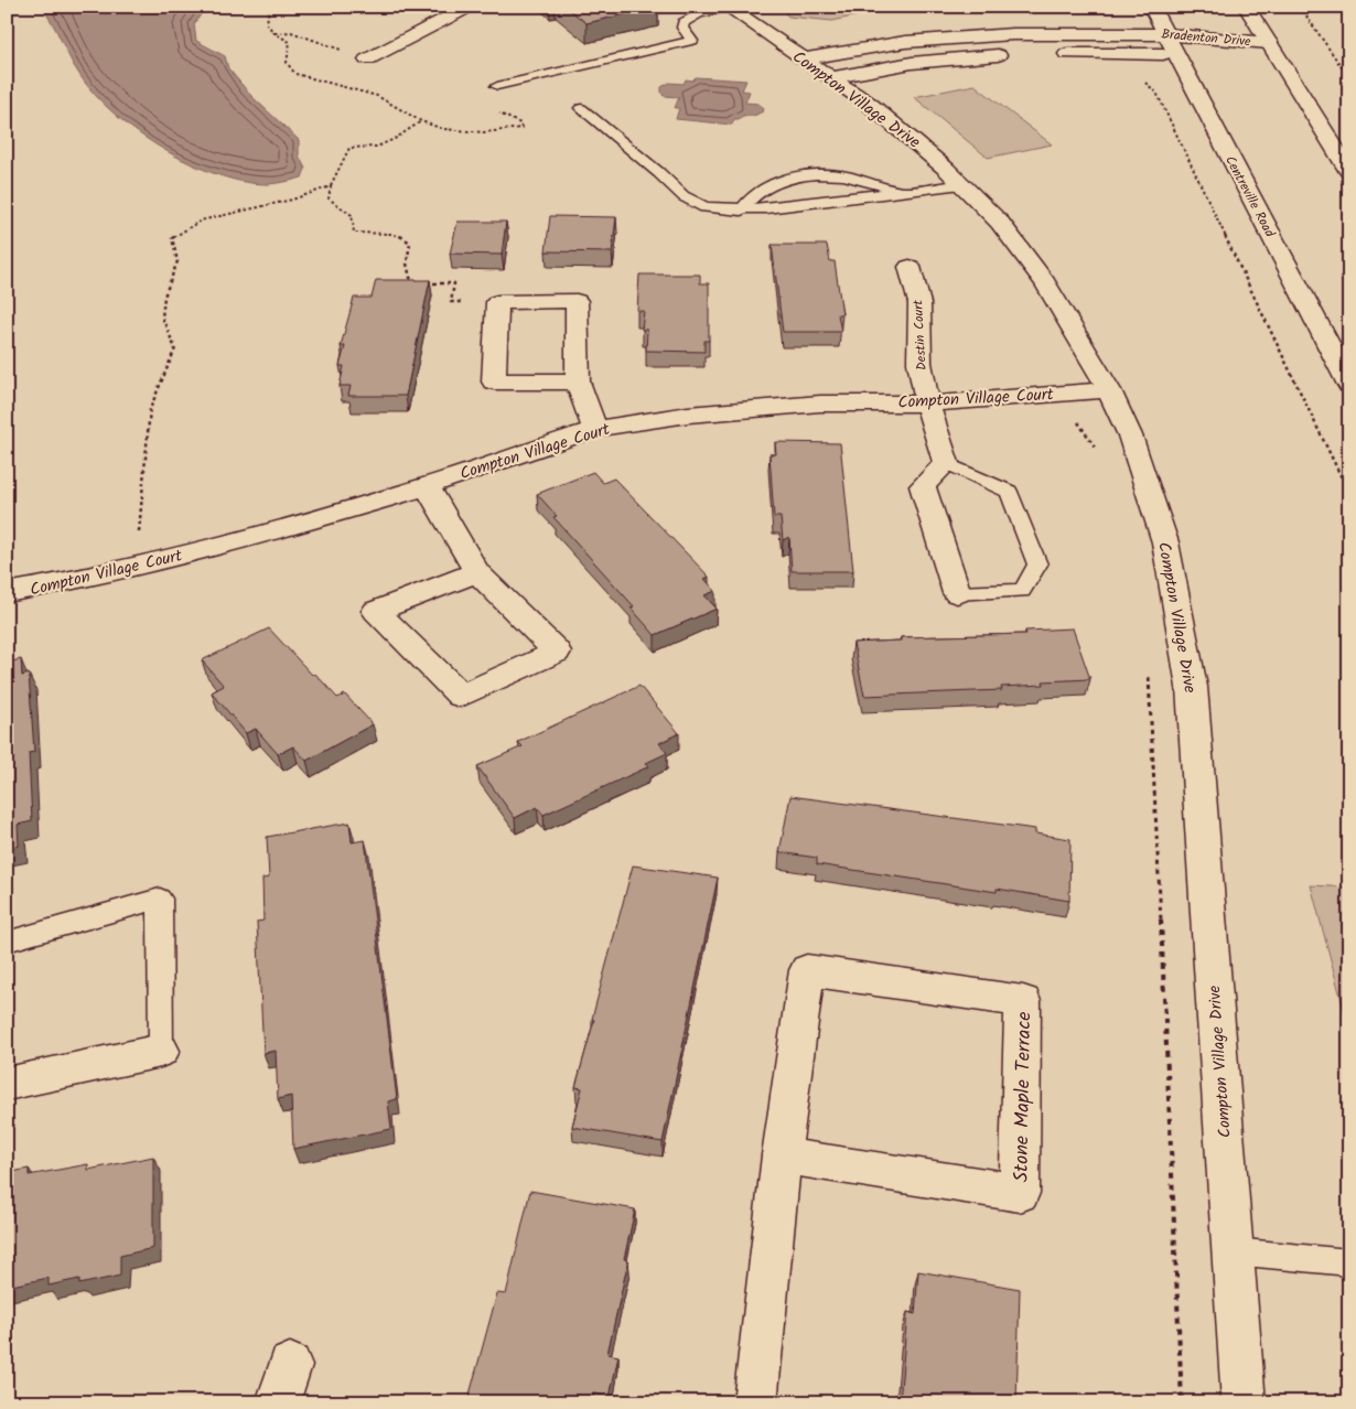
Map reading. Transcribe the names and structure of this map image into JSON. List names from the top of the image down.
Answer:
{
  "streets": {
    "main road": [
      "Bradenton Drive",
      "Compton Village Drive",
      "Centreville Road",
      "Destin Court",
      "Compton Village Court",
      "Stone Maple Terrace"
    ]
  },
  "crossings": [
    ["Bradenton Drive", "Compton Village Drive"],
    ["Bradenton Drive", "Centreville Road"],
    ["Compton Village Drive", "Compton Village Court"],
    ["Destin Court", "Compton Village Court"]
  ]
}
